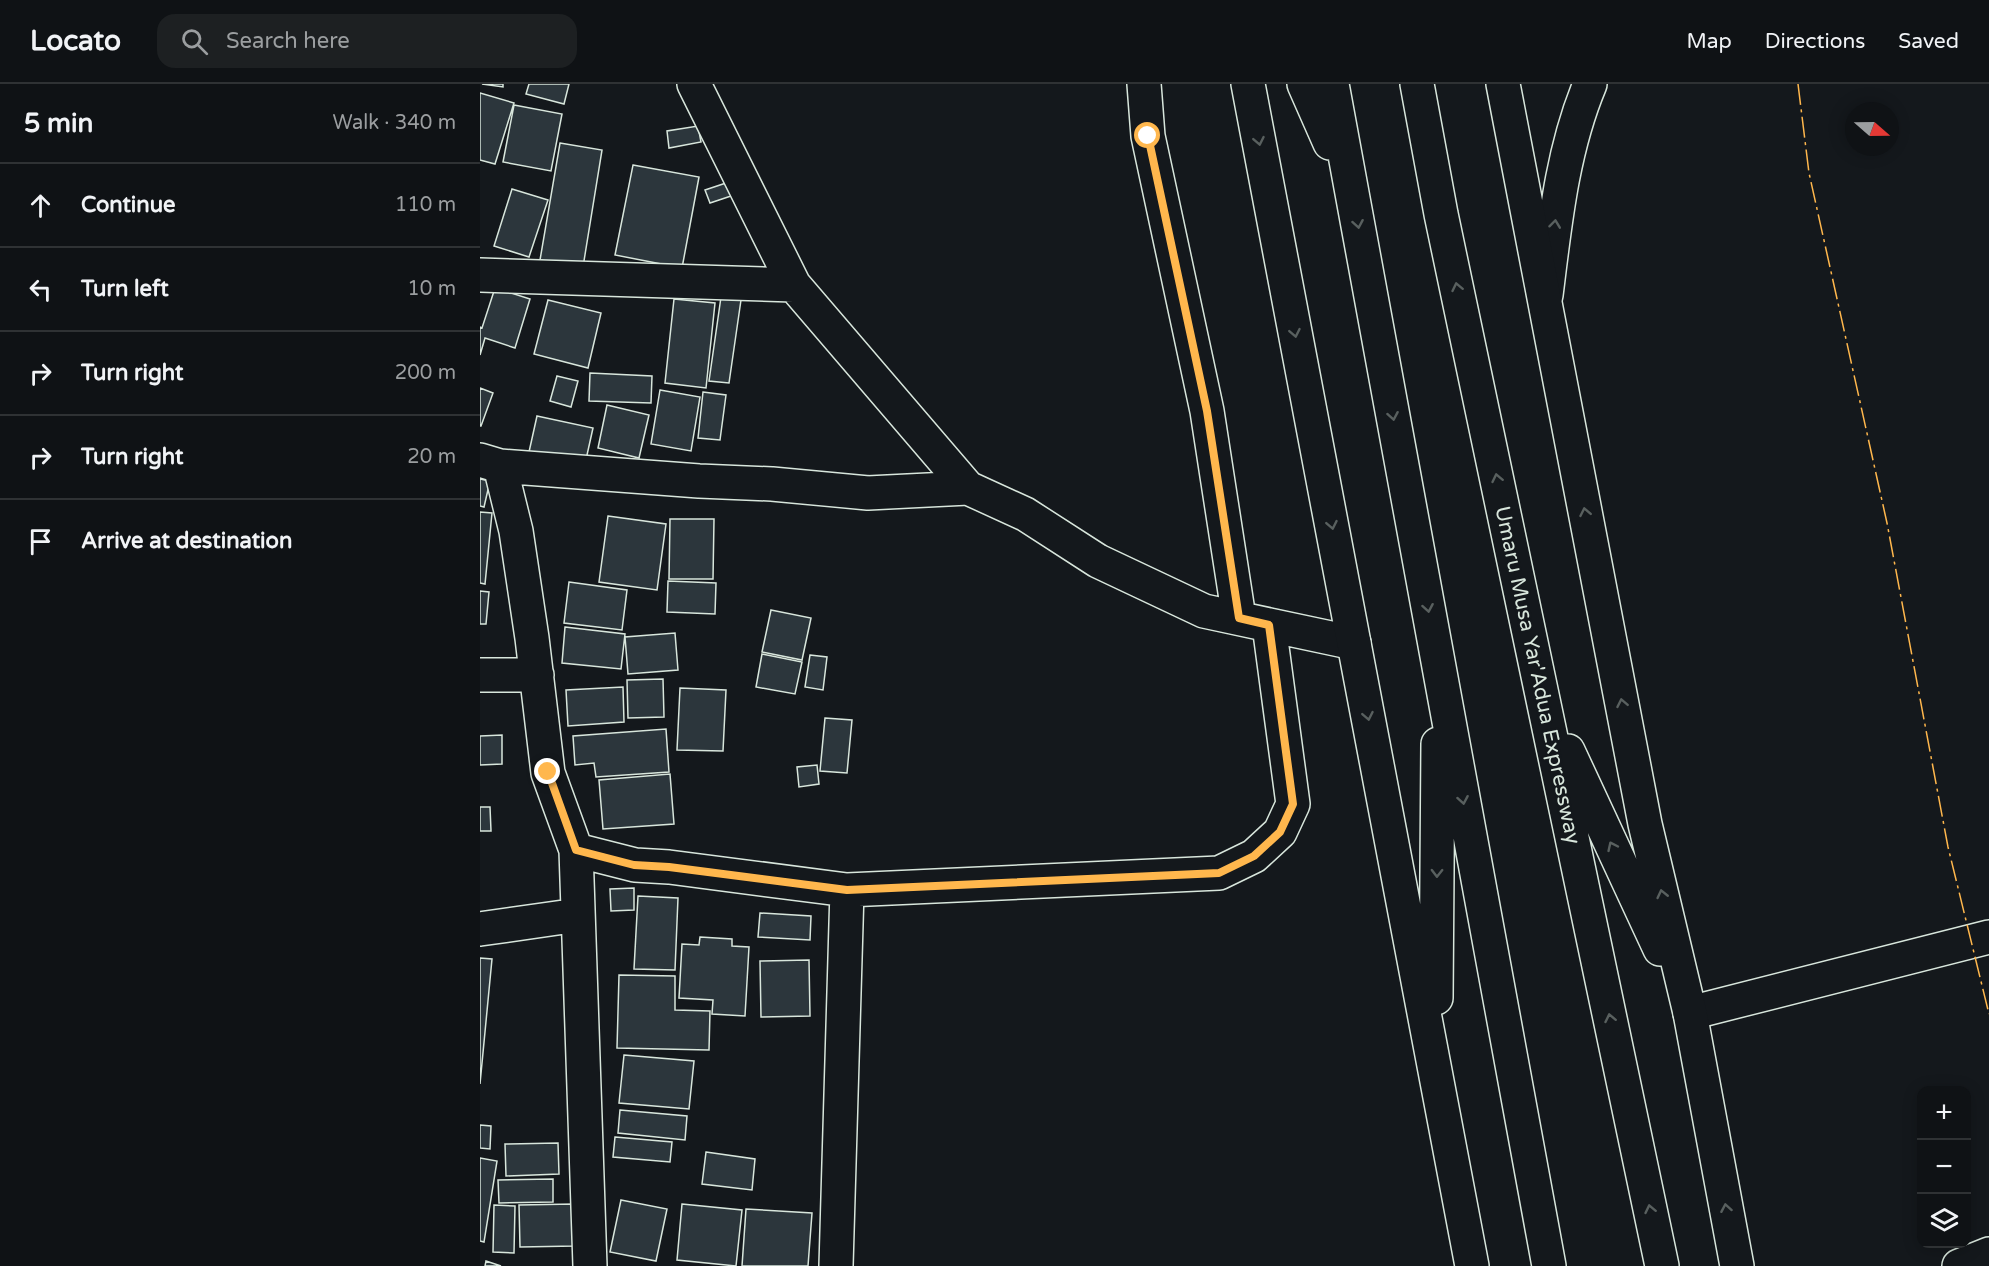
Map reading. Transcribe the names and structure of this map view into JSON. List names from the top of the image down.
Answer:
{
  "streets": {
    "main road": ["Umaru Musa Yar'Adua Expressway"]
  },
  "north": "right",
  "page": {
    "header": "Locato",
    "search": "Search here",
    "nav": ["Map", "Directions", "Saved"],
    "heading": ["5 min", "Walk · 340 m"],
    "list": [
      ["Continue", "110 m"],
      ["Turn left", "10 m"],
      ["Turn right", "200 m"],
      ["Turn right", "20 m"],
      "Arrive at destination"
    ],
    "map_buttons": ["+", "−"]
  }
}
